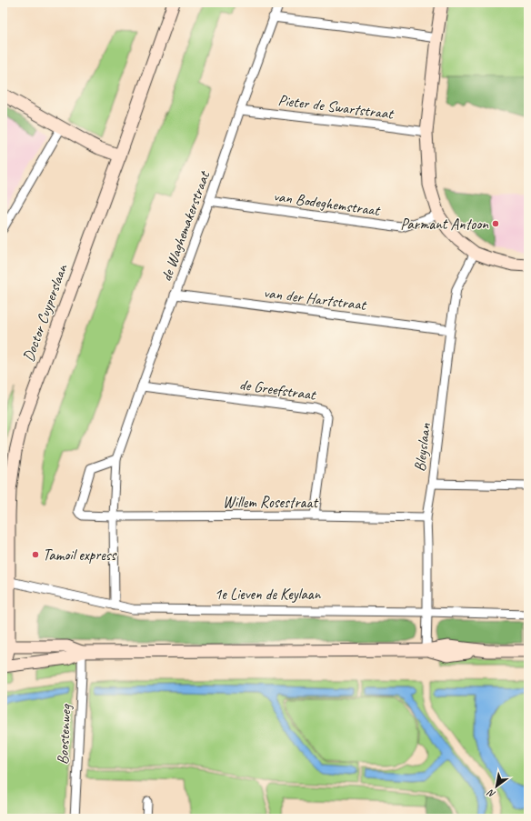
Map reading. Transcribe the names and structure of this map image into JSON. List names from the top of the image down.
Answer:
{
  "streets": {
    "street": [
      "Pieter de Swartstraat",
      "van Bodeghemstraat",
      "de Waghemakerstraat",
      "van der Hartstraat",
      "Doctor Cuyperslaan",
      "de Greefstraat",
      "Bleyslaan",
      "Willem Rosestraat",
      "1e Lieven de Keylaan",
      "Boostenweg"
    ]
  },
  "crossings": [
    ["Pieter de Swartstraat", "de Waghemakerstraat"],
    ["van Bodeghemstraat", "de Waghemakerstraat"],
    ["de Waghemakerstraat", "van der Hartstraat"],
    ["de Waghemakerstraat", "de Greefstraat"],
    ["de Waghemakerstraat", "Willem Rosestraat"],
    ["de Waghemakerstraat", "1e Lieven de Keylaan"],
    ["van der Hartstraat", "Bleyslaan"],
    ["Doctor Cuyperslaan", "1e Lieven de Keylaan"],
    ["de Greefstraat", "Willem Rosestraat"],
    ["Bleyslaan", "Willem Rosestraat"],
    ["Bleyslaan", "1e Lieven de Keylaan"]
  ],
  "places": ["Parmant Antoon", "Tamoil express"],
  "north": "bottom left"
}
